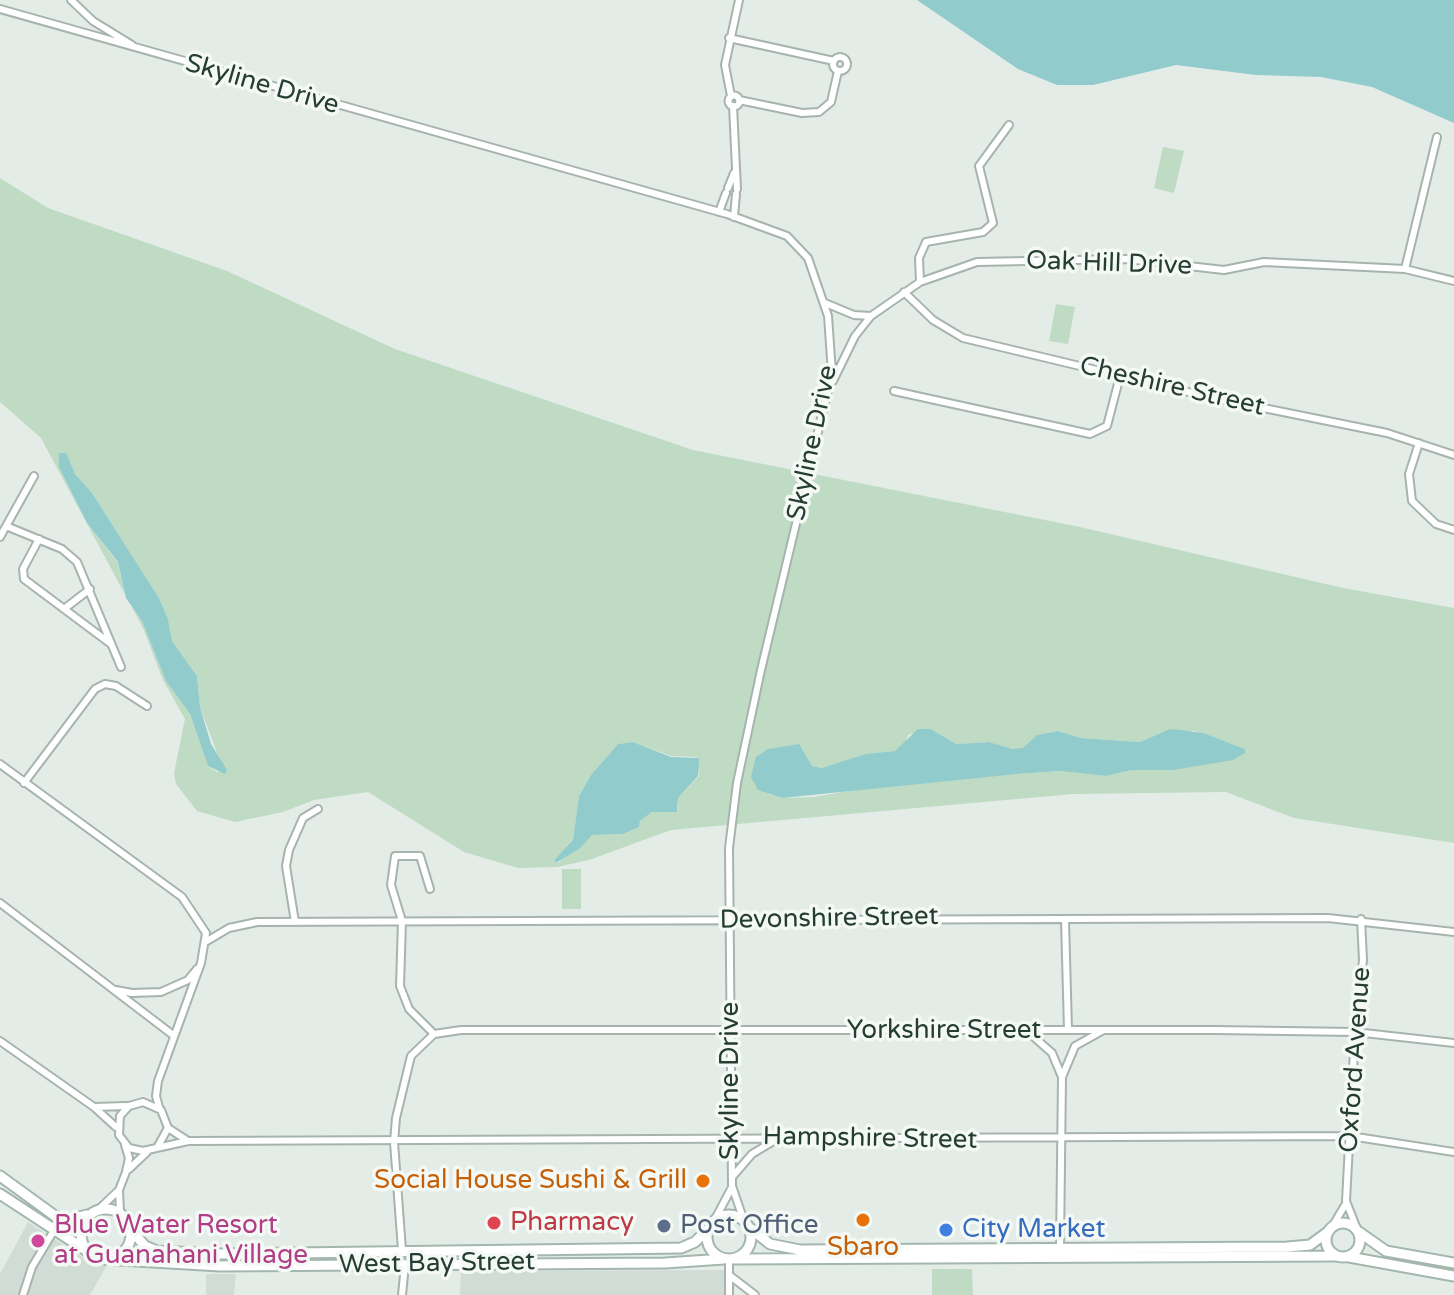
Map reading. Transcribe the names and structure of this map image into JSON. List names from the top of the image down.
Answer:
{
  "streets": {
    "main road": ["West Bay Street"],
    "street": [
      "Skyline Drive",
      "Oak Hill Drive",
      "Cheshire Street",
      "Devonshire Street",
      "Yorkshire Street",
      "Oxford Avenue",
      "Hampshire Street"
    ]
  },
  "crossings": [
    ["Skyline Drive", "Oak Hill Drive"],
    ["Skyline Drive", "Devonshire Street"],
    ["Skyline Drive", "Yorkshire Street"],
    ["Skyline Drive", "Hampshire Street"],
    ["Skyline Drive", "West Bay Street"],
    ["Oak Hill Drive", "Cheshire Street"],
    ["Devonshire Street", "Oxford Avenue"],
    ["Yorkshire Street", "Oxford Avenue"],
    ["Oxford Avenue", "Hampshire Street"],
    ["Oxford Avenue", "West Bay Street"]
  ],
  "places": [
    "Social House Sushi & Grill",
    "Sbaro",
    "Pharmacy",
    "Post Office",
    "City Market",
    "Blue Water Resort at Guanahani Village"
  ]
}
